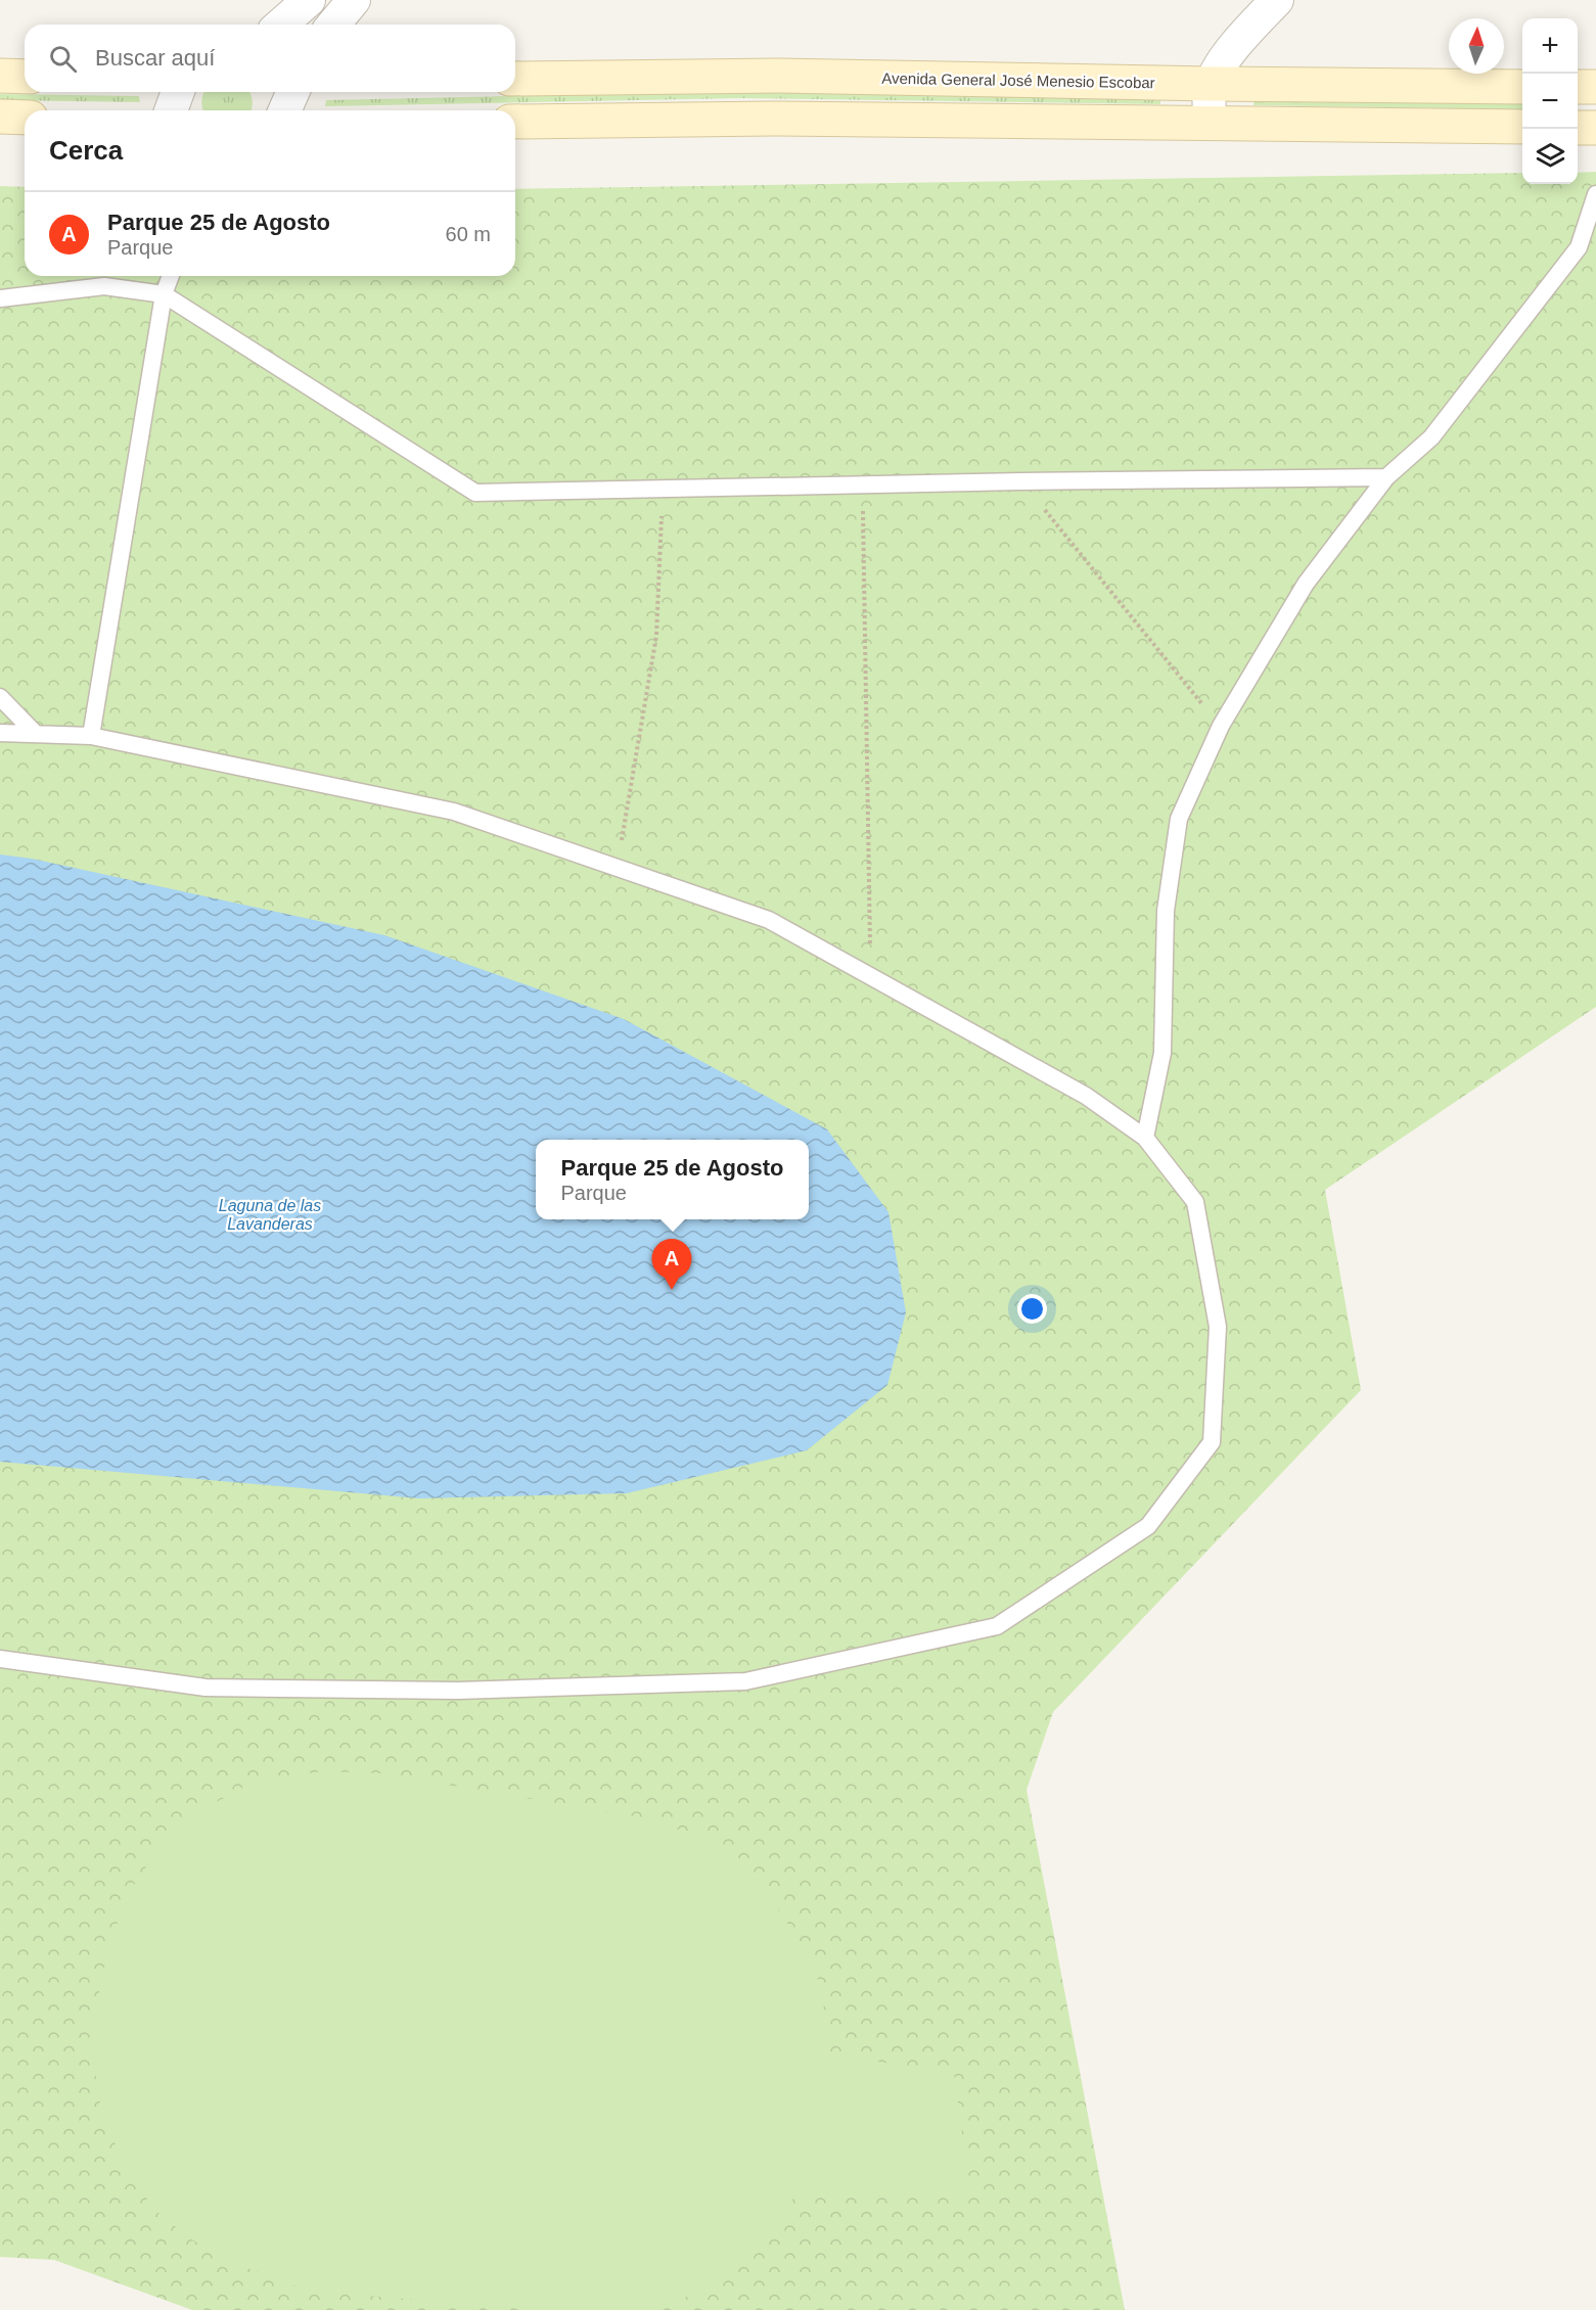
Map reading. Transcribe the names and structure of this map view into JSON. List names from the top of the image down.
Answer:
{
  "streets": {
    "main road": ["Avenida General José Menesio Escobar"]
  },
  "water": ["Laguna de las Lavanderas"],
  "north": "top",
  "page": {
    "map_buttons": ["+", "−"],
    "search": "Buscar aquí",
    "heading": "Cerca",
    "list": [
      {
        "mark": "A",
        "name": "Parque 25 de Agosto",
        "note": "Parque",
        "value": "60 m"
      }
    ],
    "popup": ["Parque 25 de Agosto", "Parque"],
    "pins": "A"
  }
}
